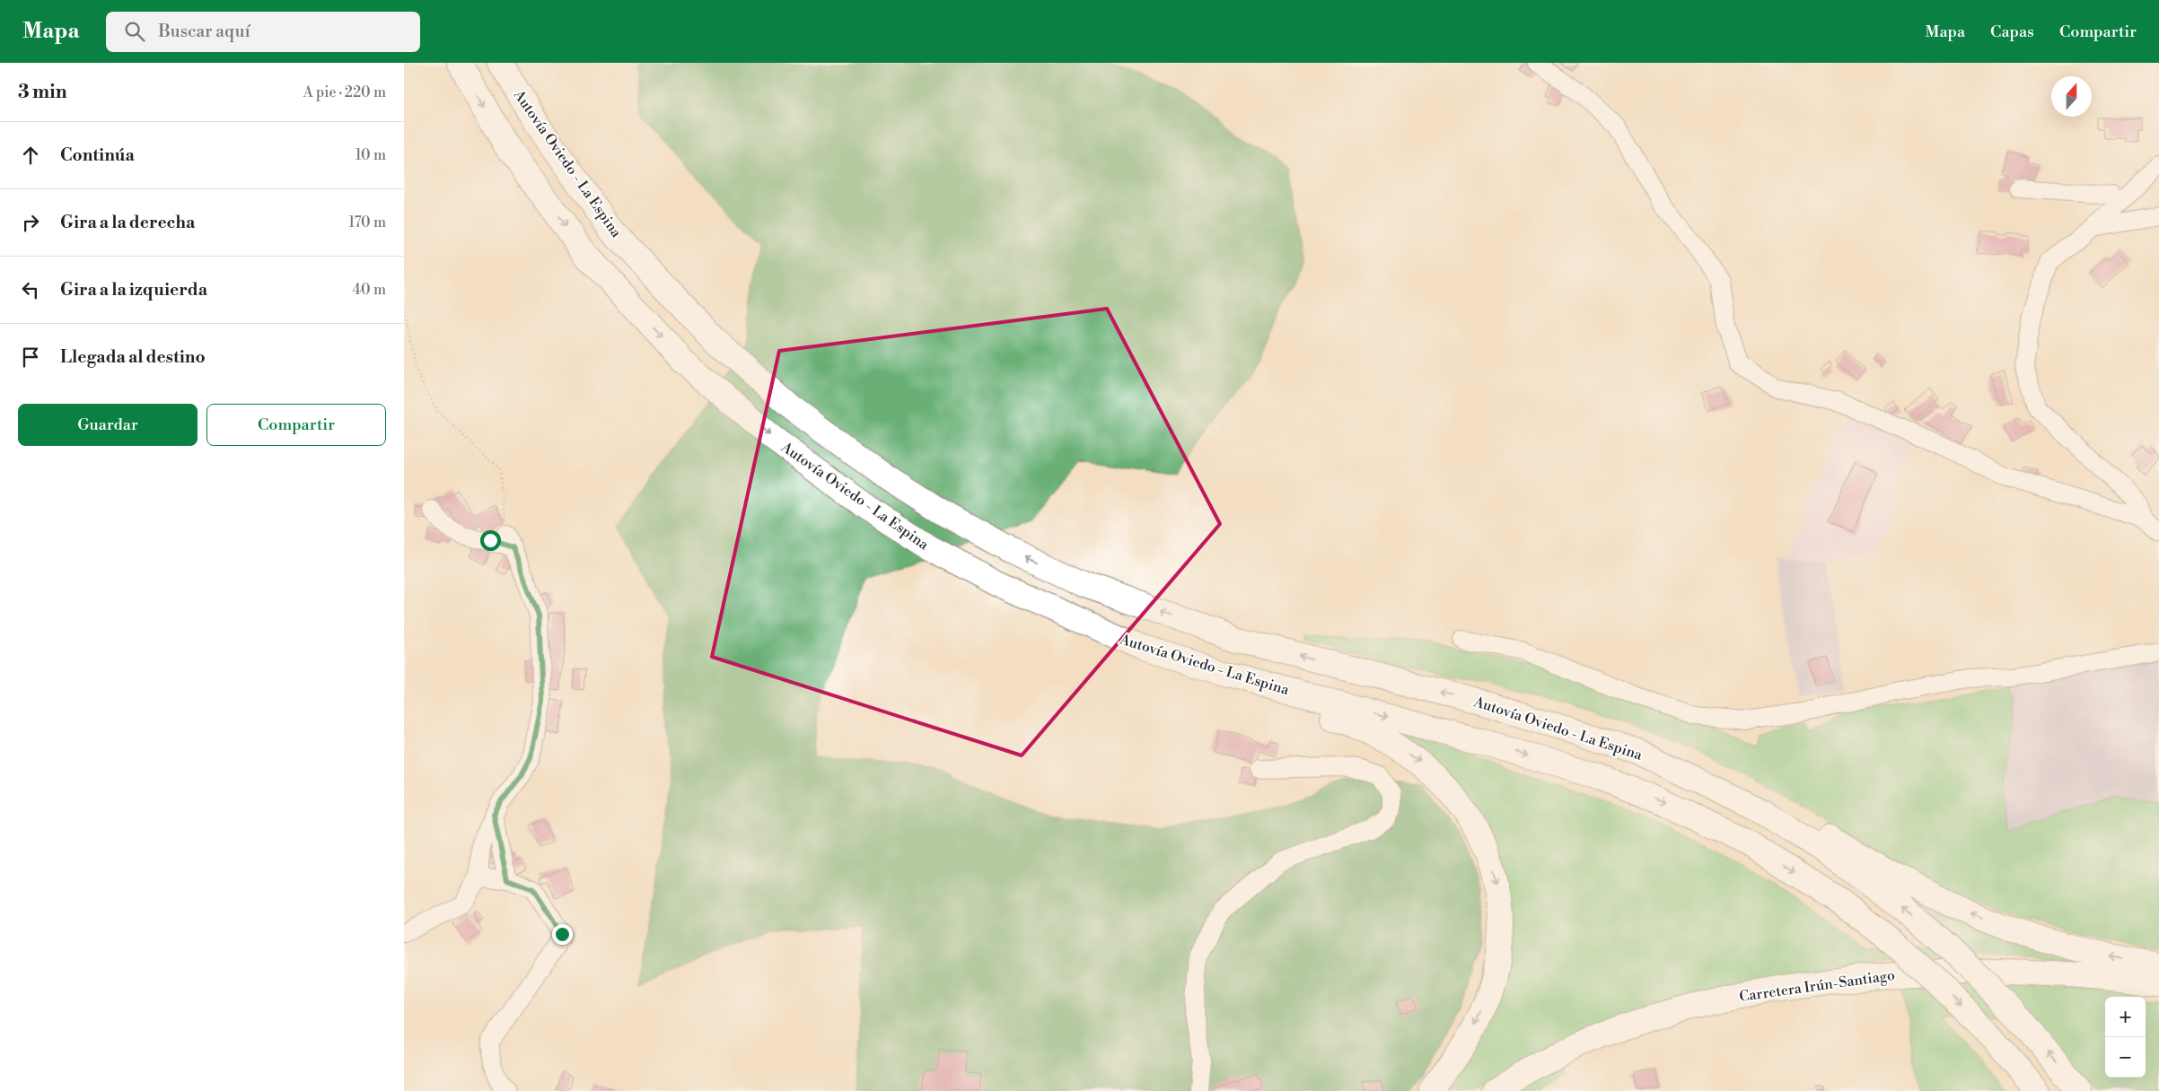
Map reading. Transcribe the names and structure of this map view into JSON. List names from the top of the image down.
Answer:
{
  "streets": {
    "highway": ["Autovía Oviedo - La Espina", "Carretera Irún-Santiago"]
  },
  "north": "top",
  "page": {
    "header": "Mapa",
    "search": "Buscar aquí",
    "nav": ["Mapa", "Capas", "Compartir"],
    "heading": ["3 min", "A pie · 220 m"],
    "list": [
      ["Continúa", "10 m"],
      ["Gira a la derecha", "170 m"],
      ["Gira a la izquierda", "40 m"],
      "Llegada al destino"
    ],
    "buttons": ["Guardar", "Compartir"],
    "map_buttons": ["+", "−"]
  }
}
